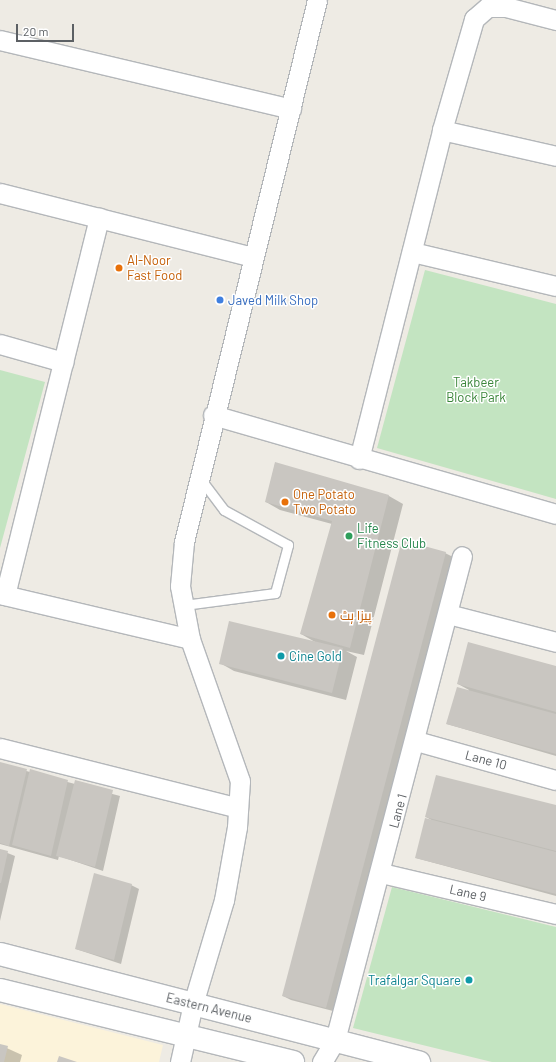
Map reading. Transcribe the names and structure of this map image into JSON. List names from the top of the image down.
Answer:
{
  "streets": {
    "main road": ["Eastern Avenue"],
    "street": ["Lane 10", "Lane 1", "Lane 9"]
  },
  "crossings": [
    ["Lane 10", "Lane 1"],
    ["Lane 1", "Lane 9"],
    ["Lane 1", "Eastern Avenue"]
  ],
  "parks": ["Takbeer Block Park"],
  "places": [
    "Al-Noor Fast Food",
    "Javed Milk Shop",
    "One Potato Two Potato",
    "Life Fitness Club",
    "پیزا ہٹ",
    "Cine Gold",
    "Trafalgar Square"
  ],
  "scale_bar": "20 m"
}
